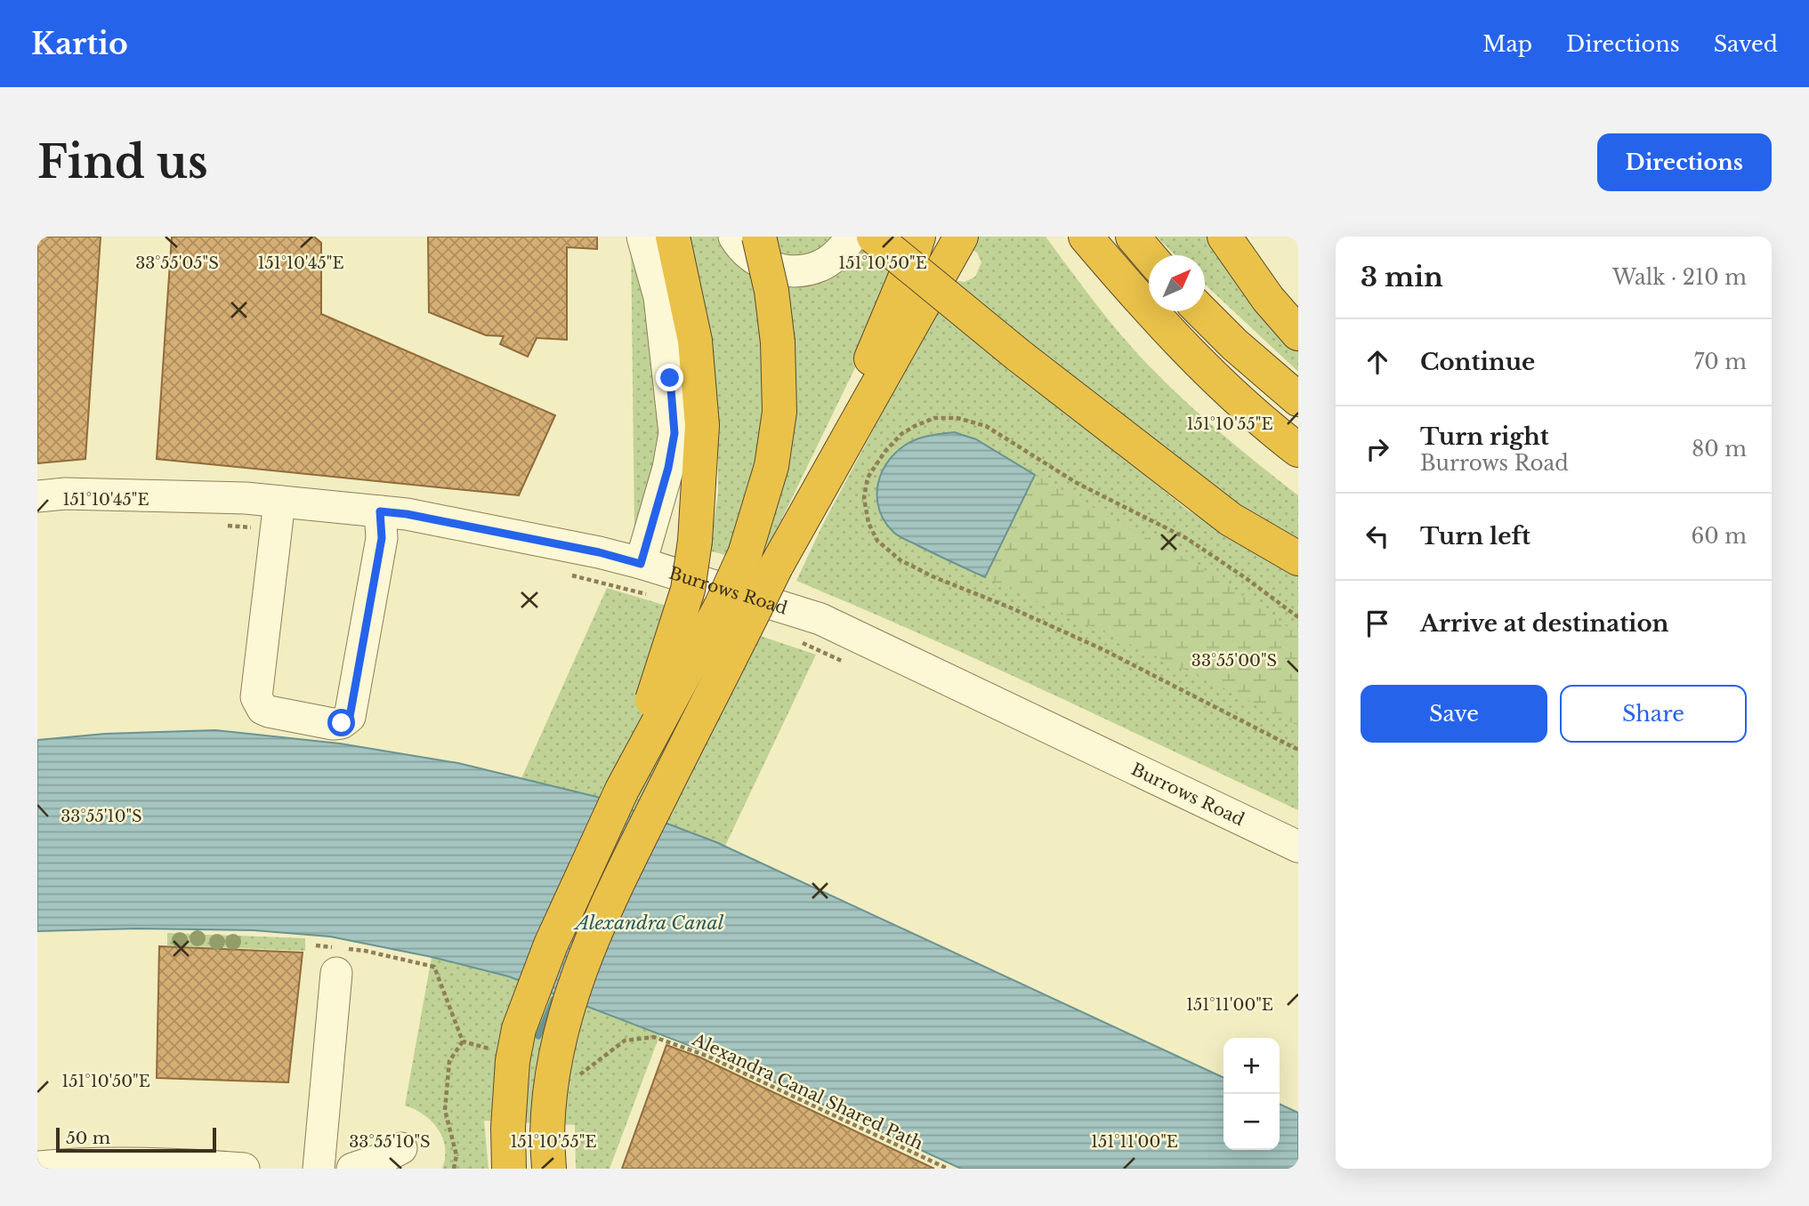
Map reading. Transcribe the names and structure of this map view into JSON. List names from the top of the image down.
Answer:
{
  "streets": {
    "street": ["Burrows Road"],
    "path": ["Alexandra Canal Shared Path"]
  },
  "water": ["Alexandra Canal"],
  "scale_bar": "50 m",
  "north": "top right",
  "page": {
    "header": "Kartio",
    "nav": ["Map", "Directions", "Saved"],
    "buttons": [
      "Directions",
      ["Save", "Share"]
    ],
    "title": "Find us",
    "heading": ["3 min", "Walk · 210 m"],
    "list": [
      ["Continue", "70 m"],
      ["Turn right", "Burrows Road", "80 m"],
      ["Turn left", "60 m"],
      "Arrive at destination"
    ],
    "map_buttons": ["+", "−"],
    "scale": "50 m"
  },
  "coordinates": [
    "33°55'05\"S",
    "151°10'45\"E",
    "151°10'50\"E",
    "151°10'55\"E",
    "33°55'00\"S",
    "33°55'10\"S",
    "151°11'00\"E"
  ]
}
